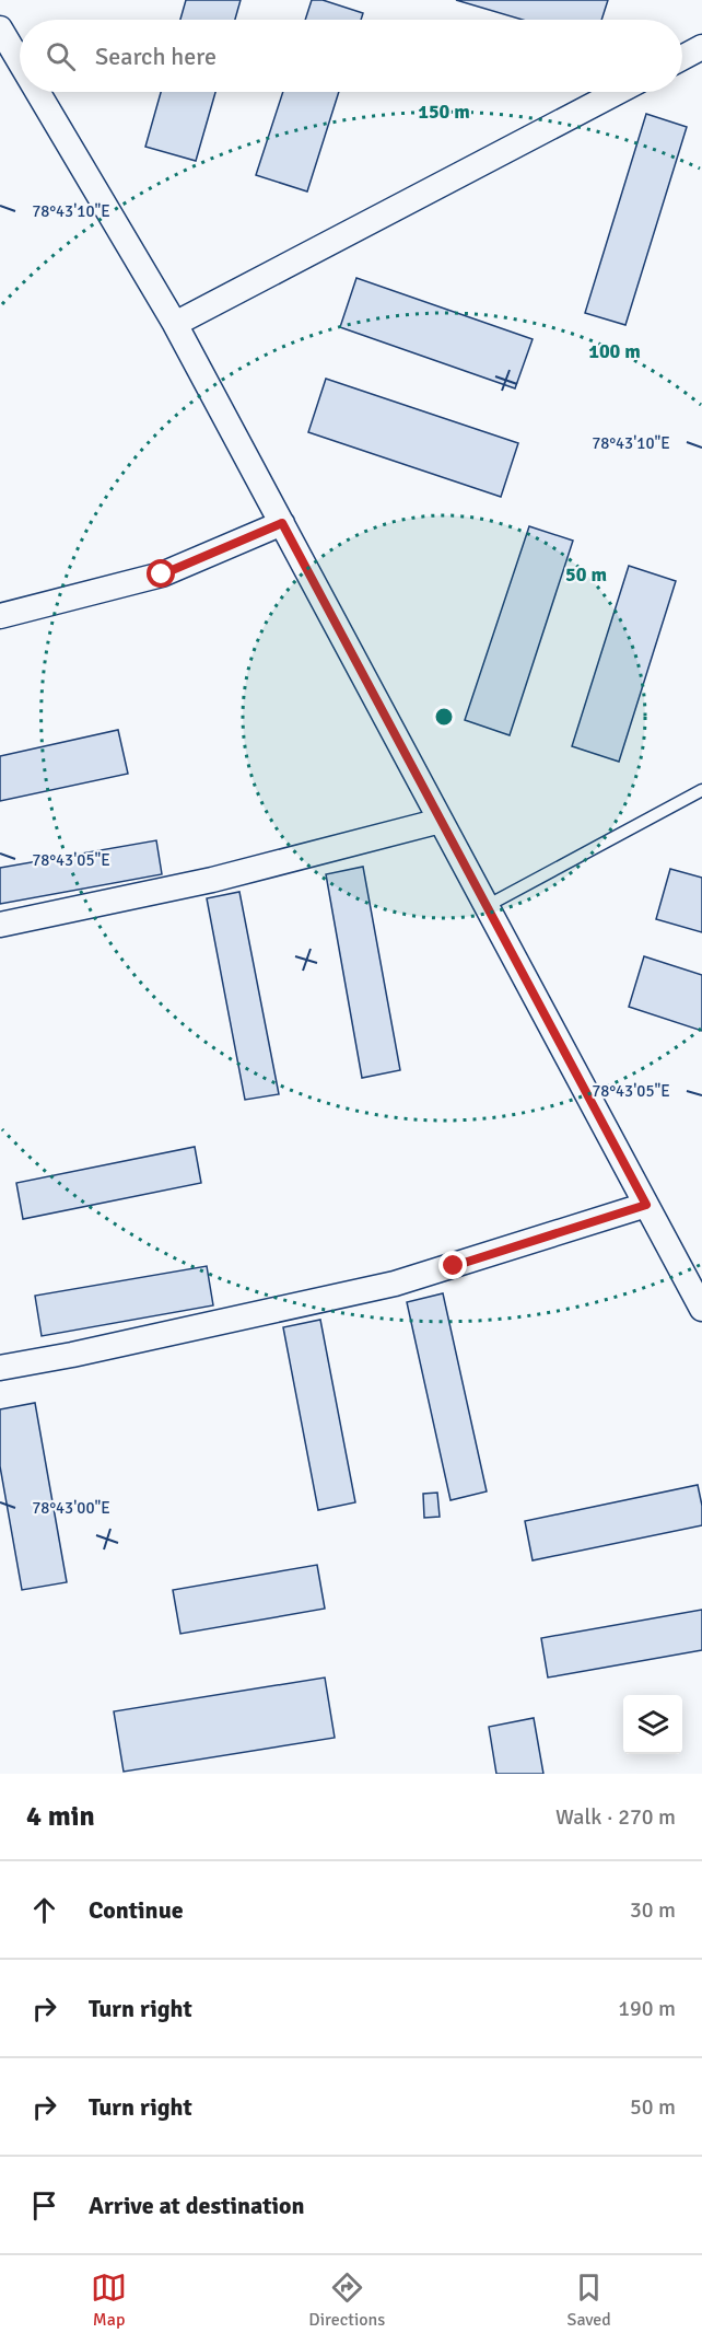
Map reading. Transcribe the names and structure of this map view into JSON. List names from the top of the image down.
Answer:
{
  "page": {
    "search": "Search here",
    "heading": ["4 min", "Walk · 270 m"],
    "list": [
      ["Continue", "30 m"],
      ["Turn right", "190 m"],
      ["Turn right", "50 m"],
      "Arrive at destination"
    ],
    "nav": ["Map", "Directions", "Saved"]
  },
  "coordinates": ["78°43'10\"E", "78°43'05\"E", "78°43'00\"E"],
  "rings": ["150 m", "100 m", "50 m"]
}
